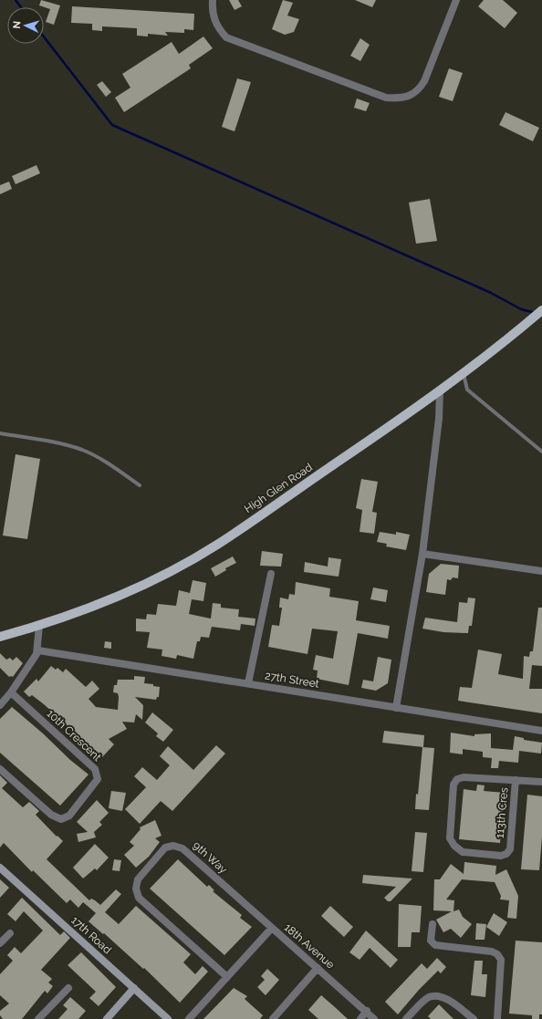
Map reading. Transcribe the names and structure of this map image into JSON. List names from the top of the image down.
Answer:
{
  "streets": {
    "main road": ["High Glen Road"],
    "street": [
      "27th Street",
      "10th Crescent",
      "113th Cres",
      "9th Way",
      "17th Road",
      "18th Avenue"
    ]
  },
  "crossings": [
    ["9th Way", "18th Avenue"]
  ],
  "north": "left"
}
